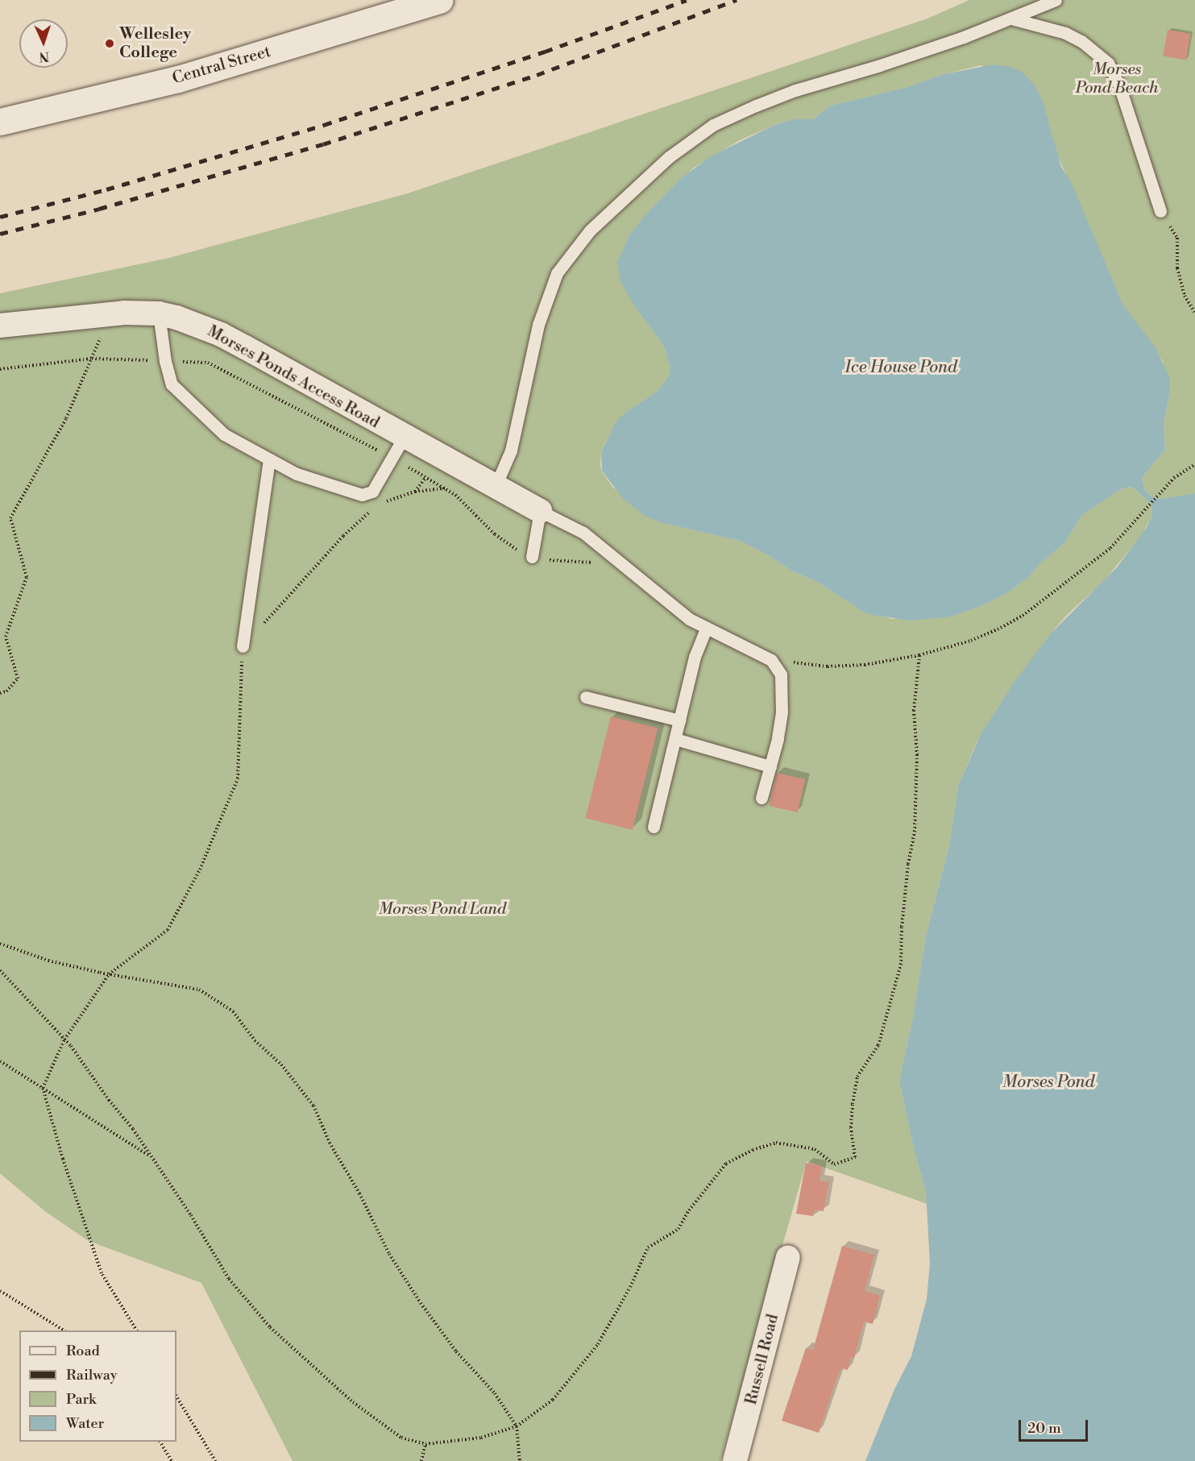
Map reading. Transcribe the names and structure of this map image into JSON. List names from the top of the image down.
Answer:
{
  "streets": {
    "main road": ["Central Street"],
    "street": ["Morses Ponds Access Road", "Russell Road"]
  },
  "water": ["Ice House Pond", "Morses Pond"],
  "parks": ["Morses Pond Beach", "Morses Pond Land"],
  "places": ["Wellesley College"],
  "legend": [
    "Road",
    "Railway",
    "Park",
    "Water"
  ],
  "scale_bar": "20 m",
  "north": "bottom"
}
